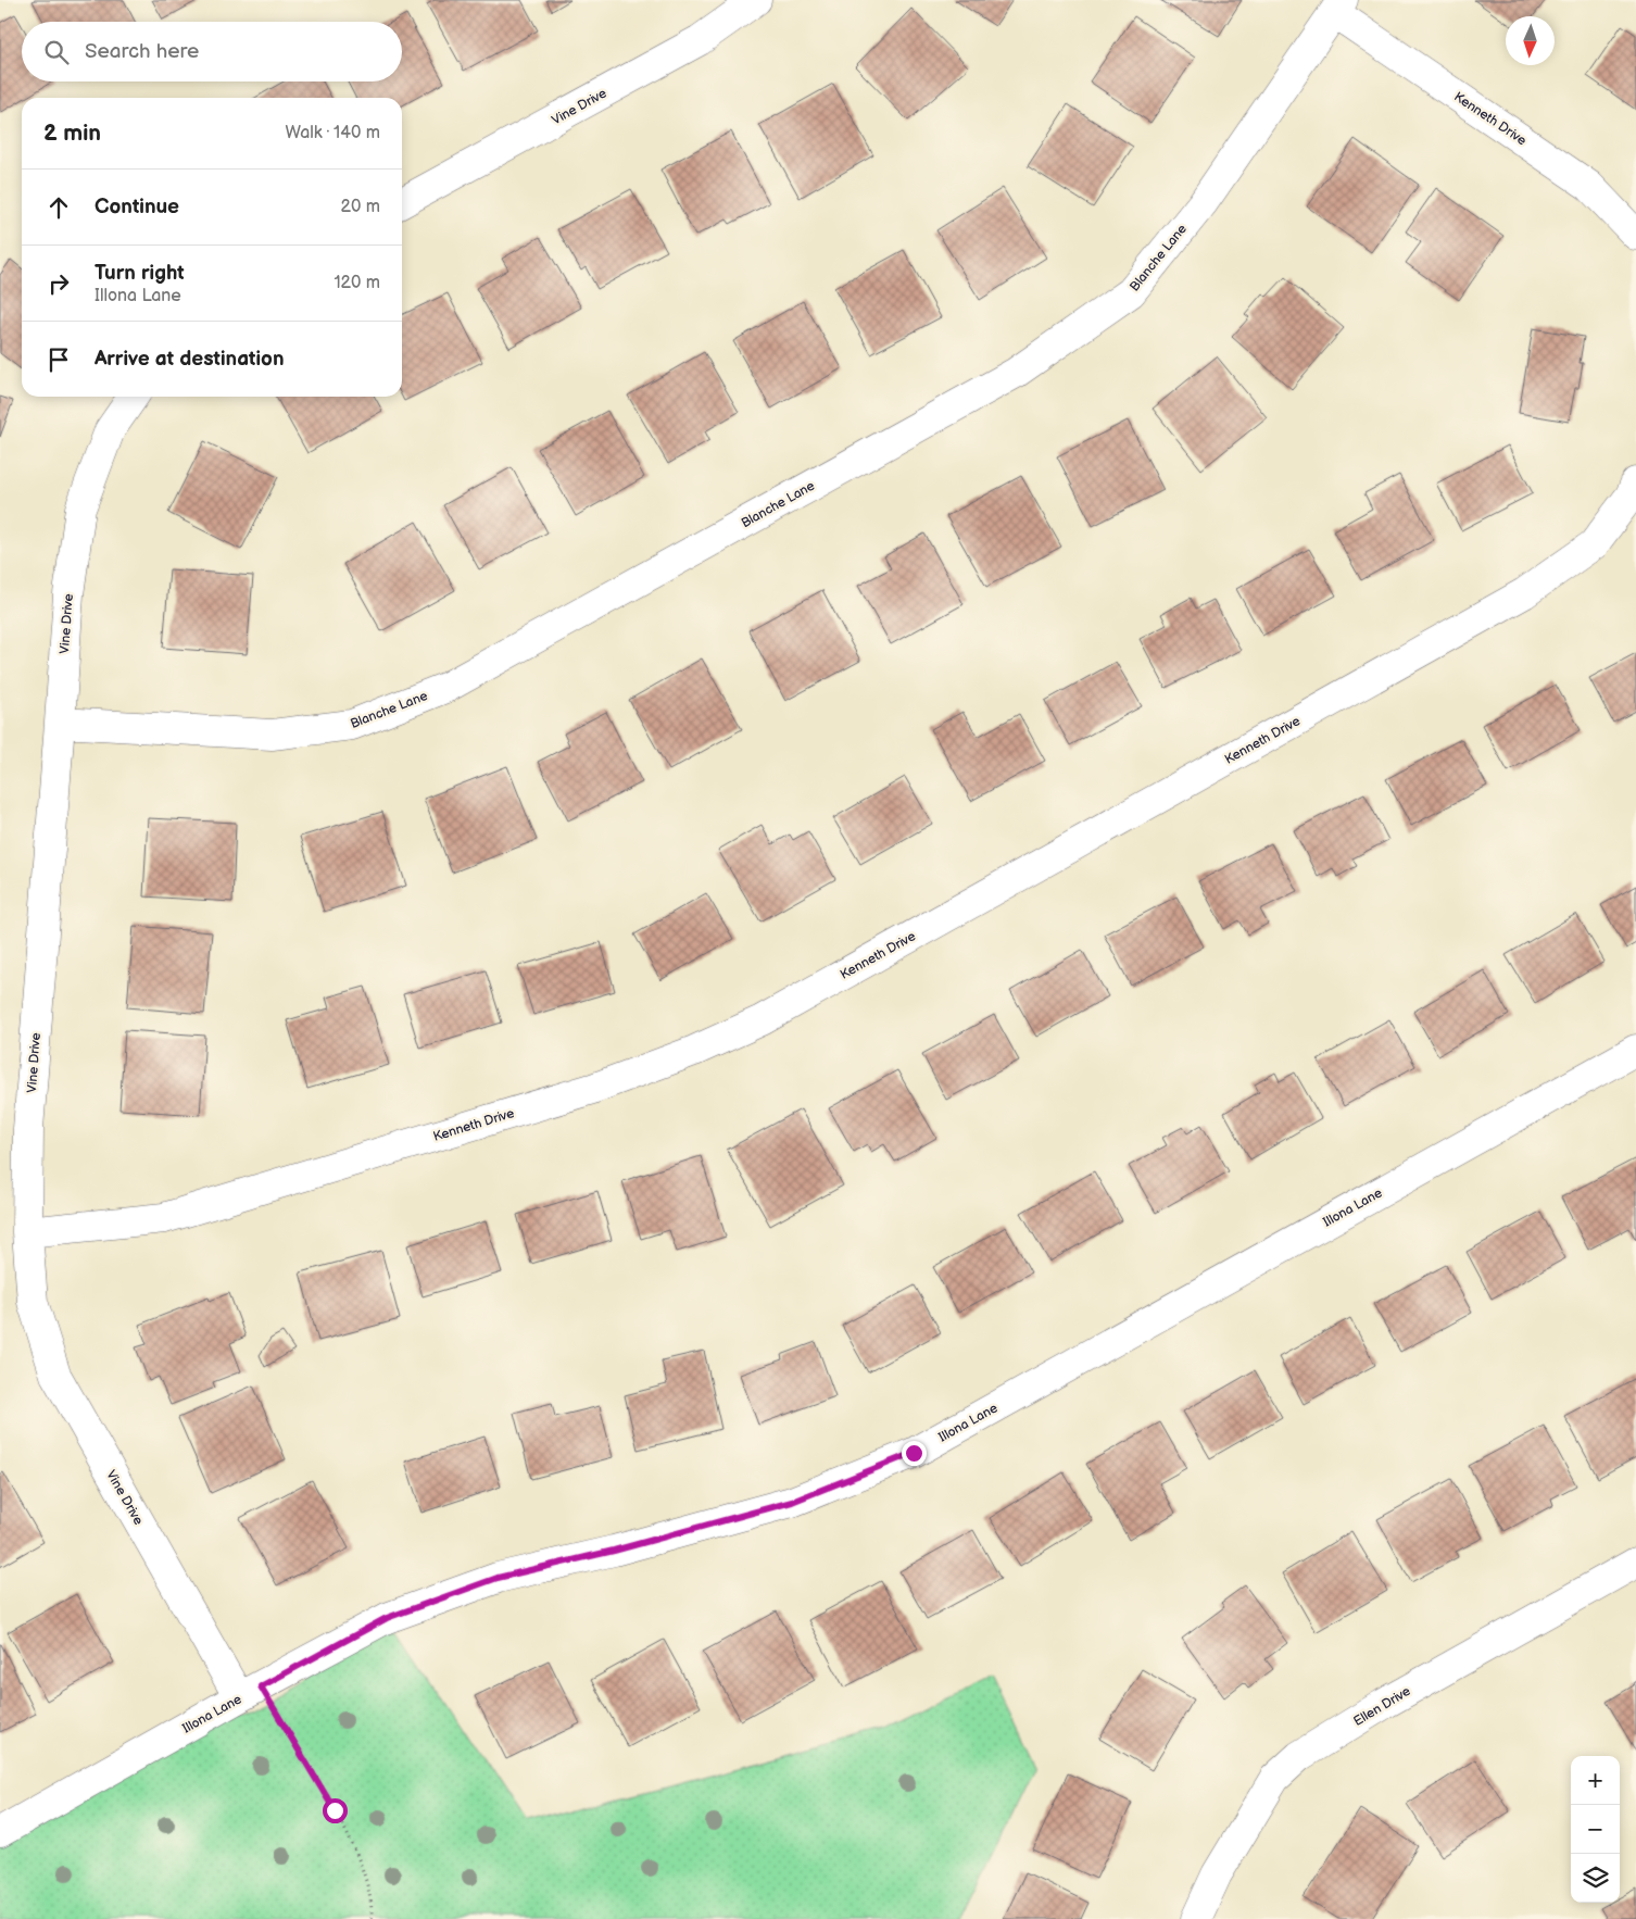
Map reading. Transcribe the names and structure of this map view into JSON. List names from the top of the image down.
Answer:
{
  "streets": {
    "street": [
      "Vine Drive",
      "Kenneth Drive",
      "Blanche Lane",
      "Illona Lane",
      "Ellen Drive"
    ]
  },
  "crossings": [
    ["Vine Drive", "Kenneth Drive"],
    ["Vine Drive", "Blanche Lane"],
    ["Vine Drive", "Illona Lane"],
    ["Kenneth Drive", "Blanche Lane"]
  ],
  "north": "bottom",
  "page": {
    "search": "Search here",
    "heading": ["2 min", "Walk · 140 m"],
    "list": [
      ["Continue", "20 m"],
      ["Turn right", "Illona Lane", "120 m"],
      "Arrive at destination"
    ],
    "map_buttons": ["+", "−"]
  }
}
